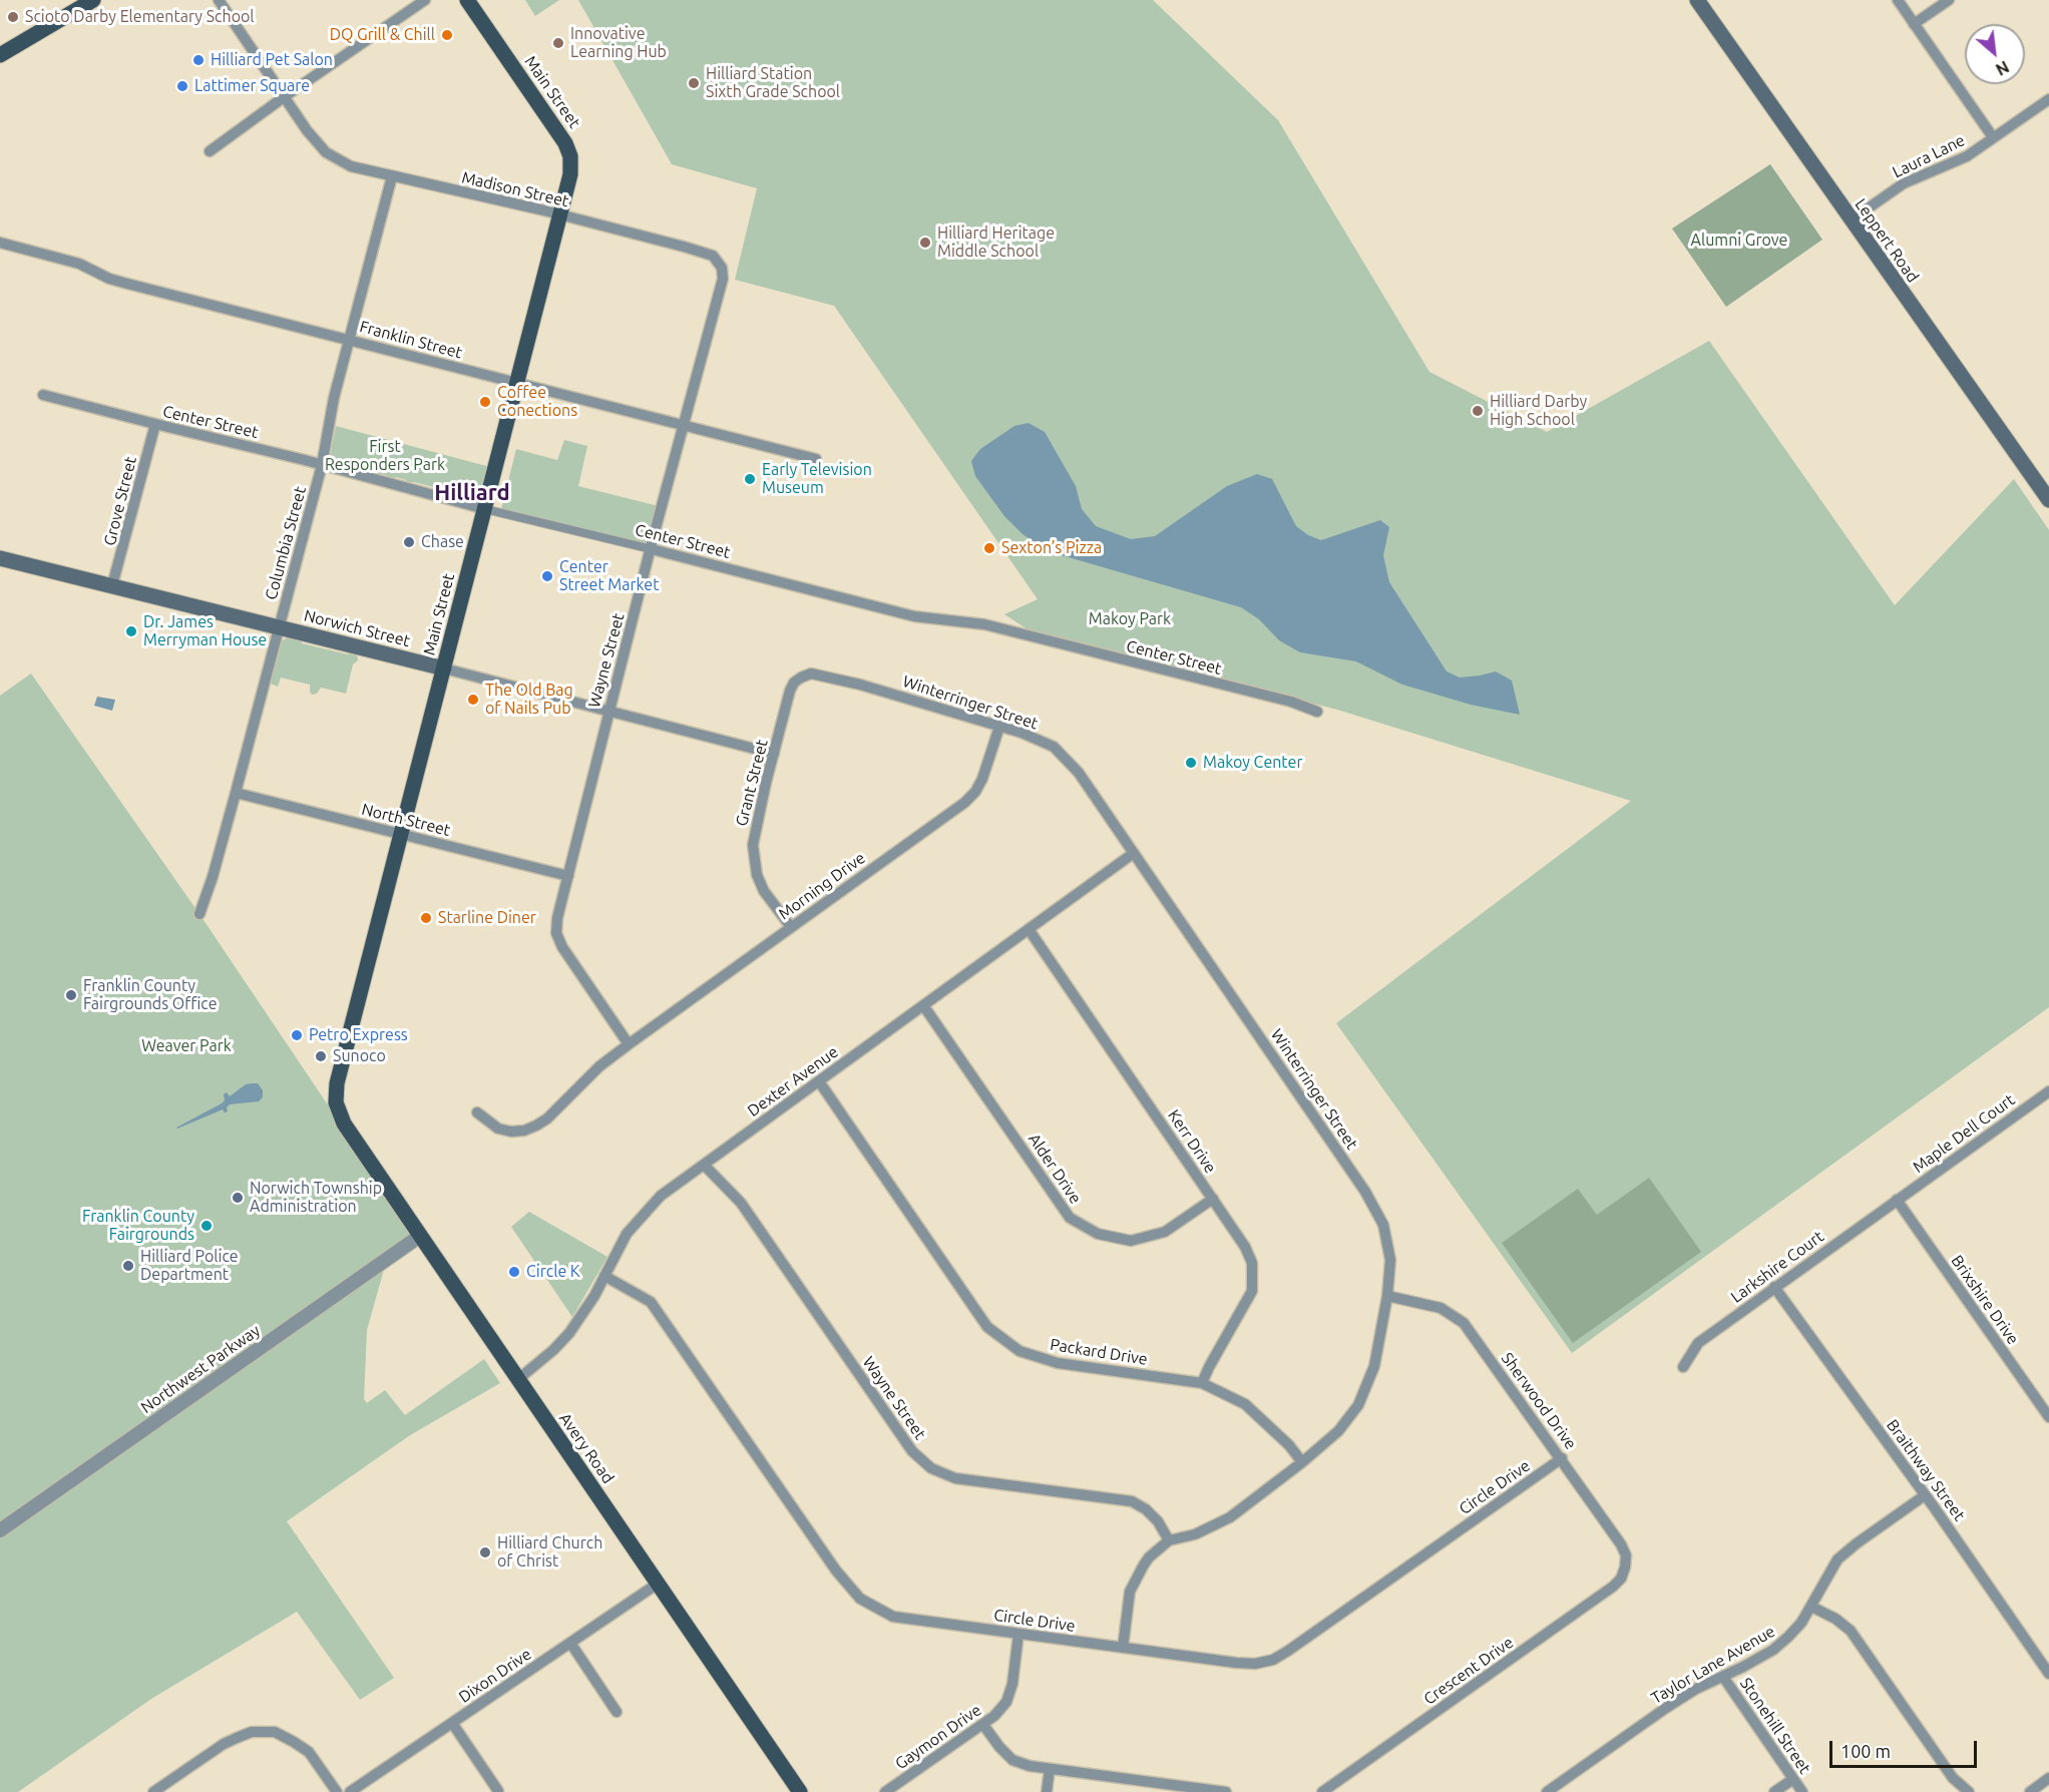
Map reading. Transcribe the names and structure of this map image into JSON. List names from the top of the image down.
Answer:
{
  "streets": {
    "main road": [
      "Main Street",
      "Leppert Road",
      "Norwich Street",
      "Avery Road"
    ],
    "street": [
      "Laura Lane",
      "Madison Street",
      "Franklin Street",
      "Center Street",
      "Grove Street",
      "Columbia Street",
      "Wayne Street",
      "Winterringer Street",
      "Grant Street",
      "North Street",
      "Morning Drive",
      "Dexter Avenue",
      "Maple Dell Court",
      "Kerr Drive",
      "Alder Drive",
      "Larkshire Court",
      "Brixshire Drive",
      "Packard Drive",
      "Northwest Parkway",
      "Sherwood Drive",
      "Braithway Street",
      "Circle Drive",
      "Taylor Lane Avenue",
      "Crescent Drive",
      "Dixon Drive",
      "Stonehill Street",
      "Gaymon Drive"
    ]
  },
  "crossings": [
    ["Main Street", "Madison Street"],
    ["Main Street", "Franklin Street"],
    ["Main Street", "Center Street"],
    ["Main Street", "Norwich Street"],
    ["Main Street", "North Street"],
    ["Main Street", "Avery Road"],
    ["Laura Lane", "Leppert Road"],
    ["Madison Street", "Columbia Street"],
    ["Madison Street", "Wayne Street"],
    ["Franklin Street", "Columbia Street"],
    ["Franklin Street", "Wayne Street"],
    ["Center Street", "Grove Street"],
    ["Center Street", "Columbia Street"],
    ["Center Street", "Wayne Street"],
    ["Grove Street", "Norwich Street"],
    ["Columbia Street", "Norwich Street"],
    ["Columbia Street", "North Street"],
    ["Norwich Street", "Wayne Street"],
    ["Norwich Street", "Grant Street"],
    ["Wayne Street", "Winterringer Street"],
    ["Wayne Street", "North Street"],
    ["Wayne Street", "Morning Drive"],
    ["Wayne Street", "Dexter Avenue"],
    ["Winterringer Street", "Grant Street"],
    ["Winterringer Street", "Morning Drive"],
    ["Winterringer Street", "Dexter Avenue"],
    ["Winterringer Street", "Packard Drive"],
    ["Winterringer Street", "Sherwood Drive"],
    ["Winterringer Street", "Circle Drive"],
    ["Grant Street", "Morning Drive"],
    ["Dexter Avenue", "Kerr Drive"],
    ["Dexter Avenue", "Alder Drive"],
    ["Dexter Avenue", "Packard Drive"],
    ["Dexter Avenue", "Avery Road"],
    ["Dexter Avenue", "Circle Drive"],
    ["Maple Dell Court", "Larkshire Court"],
    ["Maple Dell Court", "Brixshire Drive"],
    ["Kerr Drive", "Alder Drive"],
    ["Kerr Drive", "Packard Drive"],
    ["Larkshire Court", "Brixshire Drive"],
    ["Larkshire Court", "Braithway Street"],
    ["Northwest Parkway", "Avery Road"],
    ["Sherwood Drive", "Circle Drive"],
    ["Sherwood Drive", "Crescent Drive"],
    ["Avery Road", "Dixon Drive"],
    ["Braithway Street", "Taylor Lane Avenue"],
    ["Circle Drive", "Gaymon Drive"],
    ["Taylor Lane Avenue", "Stonehill Street"]
  ],
  "districts": ["Hilliard"],
  "parks": [
    "Alumni Grove",
    "First Responders Park",
    "Makoy Park",
    "Weaver Park"
  ],
  "places": [
    "Scioto Darby Elementary School",
    "DQ Grill & Chill",
    "Innovative Learning Hub",
    "Hilliard Pet Salon",
    "Hilliard Station Sixth Grade School",
    "Lattimer Square",
    "Hilliard Heritage Middle School",
    "Coffee Conections",
    "Hilliard Darby High School",
    "Early Television Museum",
    "Chase",
    "Sexton’s Pizza",
    "Center Street Market",
    "Dr. James Merryman House",
    "The Old Bag of Nails Pub",
    "Makoy Center",
    "Starline Diner",
    "Franklin County Fairgrounds Office",
    "Petro Express",
    "Sunoco",
    "Norwich Township Administration",
    "Franklin County Fairgrounds",
    "Hilliard Police Department",
    "Circle K",
    "Hilliard Church of Christ"
  ],
  "scale_bar": "100 m",
  "north": "bottom right"
}
